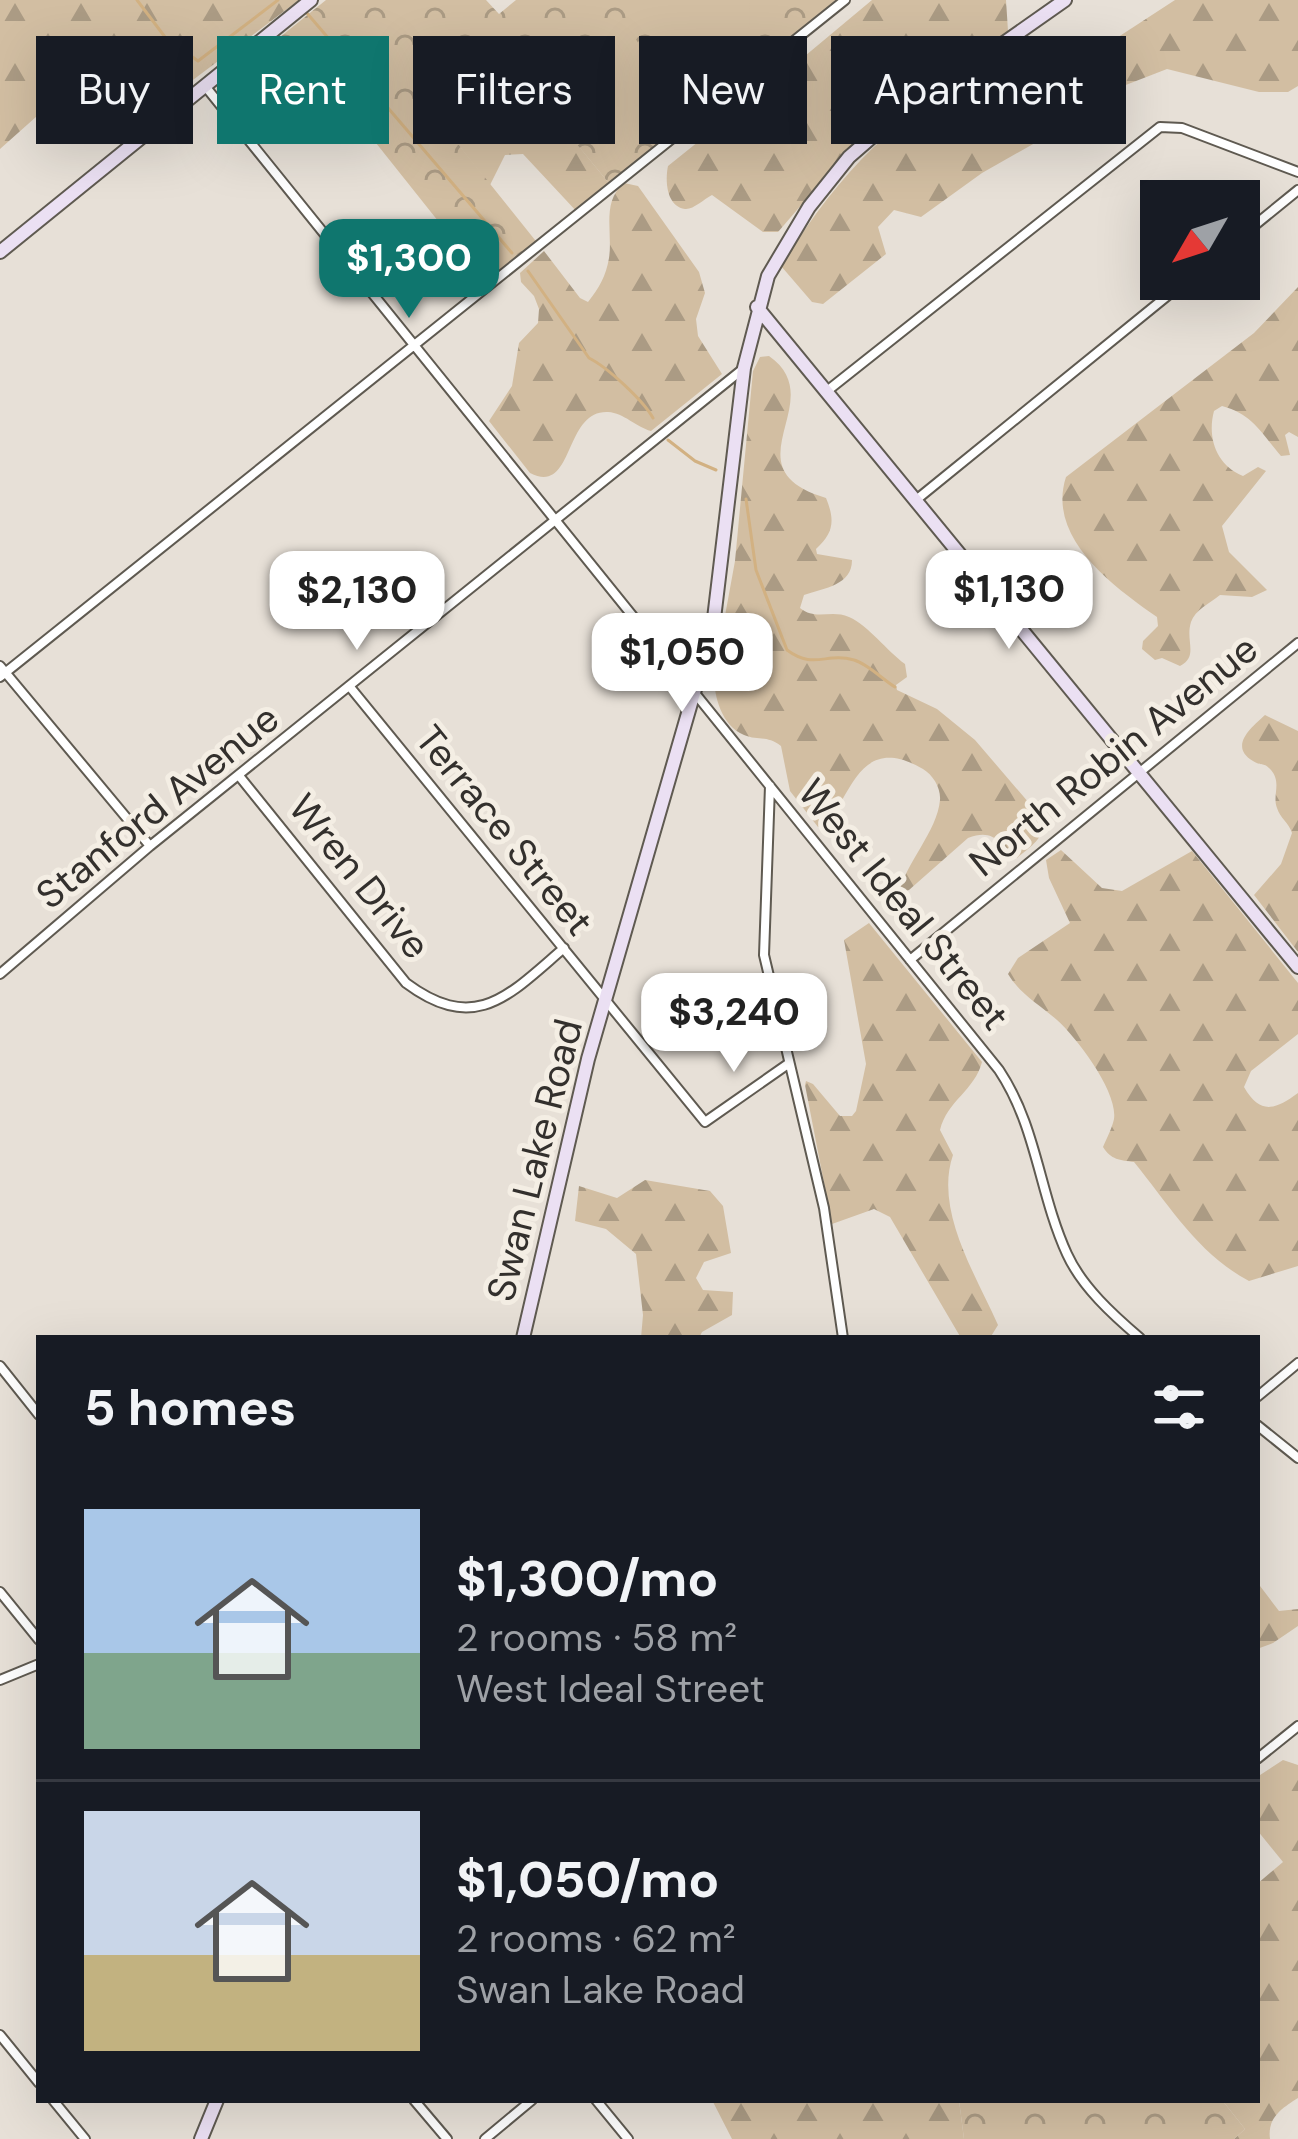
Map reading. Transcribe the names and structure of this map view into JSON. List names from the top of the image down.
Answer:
{
  "streets": {
    "street": [
      "North Robin Avenue",
      "Stanford Avenue",
      "Terrace Street",
      "Wren Drive",
      "West Ideal Street",
      "Swan Lake Road"
    ]
  },
  "crossings": [
    ["North Robin Avenue", "West Ideal Street"],
    ["Stanford Avenue", "Terrace Street"],
    ["Stanford Avenue", "Wren Drive"],
    ["Stanford Avenue", "West Ideal Street"],
    ["Stanford Avenue", "Swan Lake Road"],
    ["Terrace Street", "Wren Drive"],
    ["Terrace Street", "Swan Lake Road"],
    ["West Ideal Street", "Swan Lake Road"]
  ],
  "north": "bottom left",
  "page": {
    "chip": [
      "Buy",
      "Rent",
      "Filters",
      "New",
      "Apartment"
    ],
    "price": [
      "$1,300",
      "$1,130",
      "$2,130",
      "$1,050",
      "$3,240"
    ],
    "heading": "5 homes",
    "list": [
      {
        "name": "$1,300/mo",
        "note": "2 rooms · 58 m² · West Ideal Street"
      },
      {
        "name": "$1,050/mo",
        "note": "2 rooms · 62 m² · Swan Lake Road"
      }
    ]
  }
}
